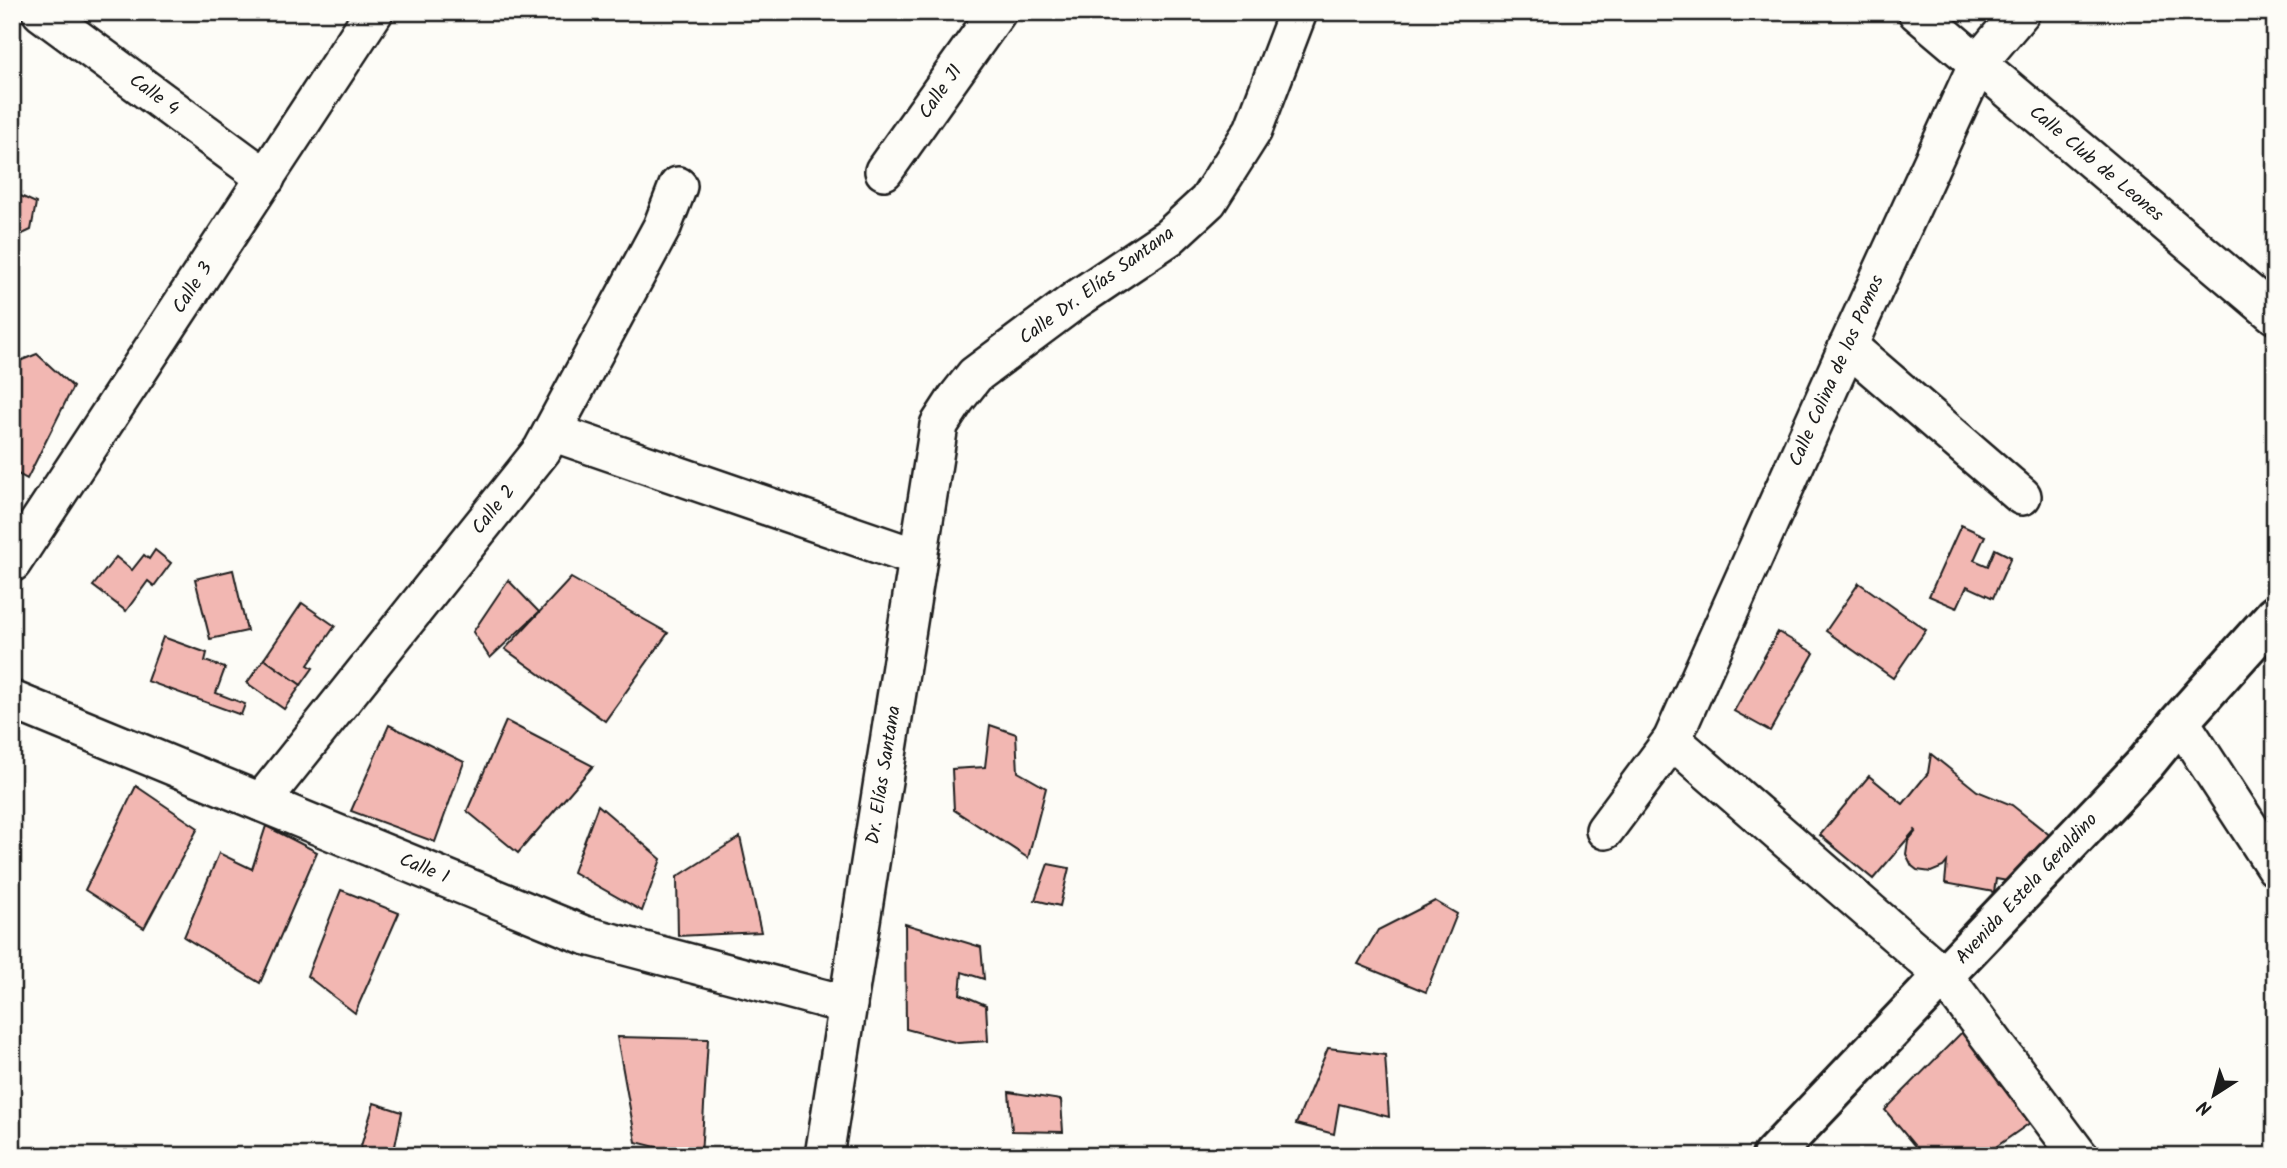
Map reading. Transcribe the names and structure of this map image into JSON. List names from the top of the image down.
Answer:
{
  "streets": {
    "street": [
      "Calle J1",
      "Calle 4",
      "Calle Club de Leones",
      "Calle Dr. Elías Santana",
      "Calle 3",
      "Calle Colina de los Pomos",
      "Calle 2",
      "Dr. Elías Santana",
      "Calle 1",
      "Avenida Estela Geraldino"
    ]
  },
  "crossings": [
    ["Calle 4", "Calle 3"],
    ["Calle Club de Leones", "Calle Colina de los Pomos"],
    ["Calle Dr. Elías Santana", "Dr. Elías Santana"],
    ["Calle 2", "Calle 1"],
    ["Dr. Elías Santana", "Calle 1"]
  ],
  "north": "bottom left"
}
